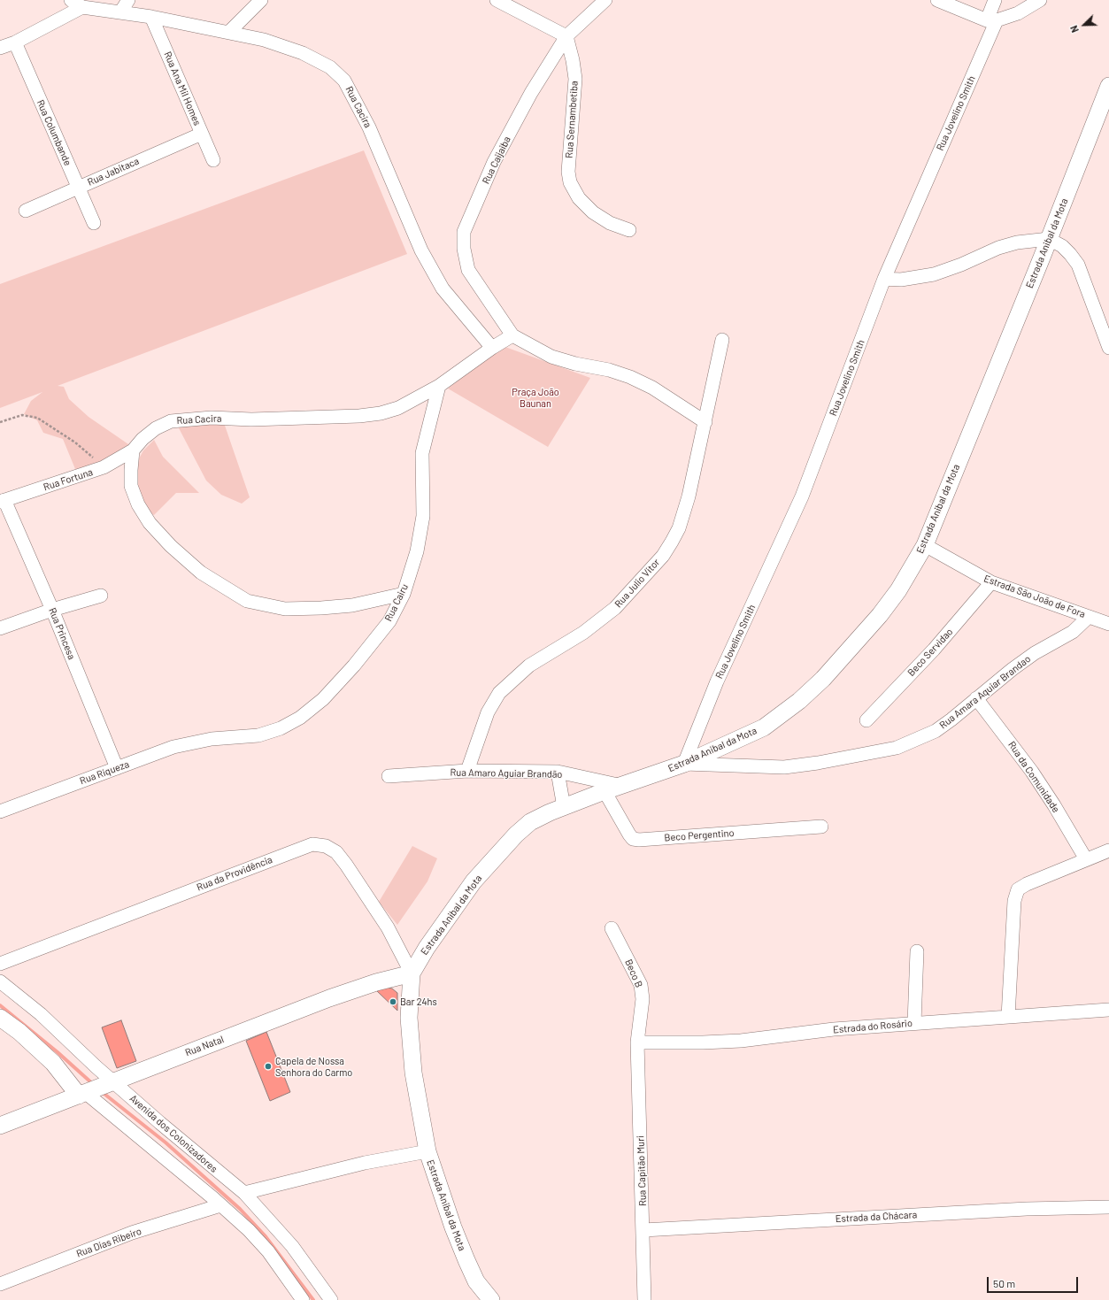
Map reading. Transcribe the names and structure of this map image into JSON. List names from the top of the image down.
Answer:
{
  "streets": {
    "street": [
      "Rua Ana Mil Homes",
      "Rua Cacira",
      "Rua Jovelino Smith",
      "Rua Sernambetiba",
      "Rua Columbande",
      "Rua Caijaiba",
      "Rua Jabitaca",
      "Estrada Anibal da Mota",
      "Rua Fortuna",
      "Rua Julio Vitor",
      "Estrada São João de Fora",
      "Rua Cairu",
      "Rua Princesa",
      "Beco Servidao",
      "Rua Amara Aquiar Brandao",
      "Rua Riqueza",
      "Rua Amaro Aguiar Brandão",
      "Rua da Comunidade",
      "Beco Pergentino",
      "Rua da Providência",
      "Beco B",
      "Estrada do Rosário",
      "Rua Natal",
      "Avenida dos Colonizadores",
      "Rua Capitão Muri",
      "Estrada da Chácara",
      "Rua Dias Ribeiro"
    ]
  },
  "crossings": [
    ["Rua Ana Mil Homes", "Rua Cacira"],
    ["Rua Ana Mil Homes", "Rua Jabitaca"],
    ["Rua Cacira", "Rua Caijaiba"],
    ["Rua Cacira", "Rua Fortuna"],
    ["Rua Cacira", "Rua Cairu"],
    ["Rua Jovelino Smith", "Estrada Anibal da Mota"],
    ["Rua Jovelino Smith", "Rua Amara Aquiar Brandao"],
    ["Rua Sernambetiba", "Rua Caijaiba"],
    ["Rua Columbande", "Rua Jabitaca"],
    ["Estrada Anibal da Mota", "Estrada São João de Fora"],
    ["Estrada Anibal da Mota", "Rua Amara Aquiar Brandao"],
    ["Estrada Anibal da Mota", "Rua Amaro Aguiar Brandão"],
    ["Estrada Anibal da Mota", "Beco Pergentino"],
    ["Estrada Anibal da Mota", "Rua da Providência"],
    ["Estrada Anibal da Mota", "Rua Natal"],
    ["Rua Fortuna", "Rua Princesa"],
    ["Rua Julio Vitor", "Rua Amaro Aguiar Brandão"],
    ["Estrada São João de Fora", "Beco Servidao"],
    ["Estrada São João de Fora", "Rua Amara Aquiar Brandao"],
    ["Rua Cairu", "Rua Riqueza"],
    ["Rua Princesa", "Rua Riqueza"],
    ["Rua Amara Aquiar Brandao", "Rua da Comunidade"],
    ["Rua da Providência", "Rua Natal"],
    ["Beco B", "Estrada do Rosário"],
    ["Beco B", "Rua Capitão Muri"],
    ["Estrada do Rosário", "Rua Capitão Muri"],
    ["Rua Natal", "Avenida dos Colonizadores"],
    ["Rua Capitão Muri", "Estrada da Chácara"]
  ],
  "parks": ["Praça João Baunan"],
  "places": ["Bar 24hs", "Capela de Nossa Senhora do Carmo"],
  "scale_bar": "50 m",
  "north": "bottom left"
}
